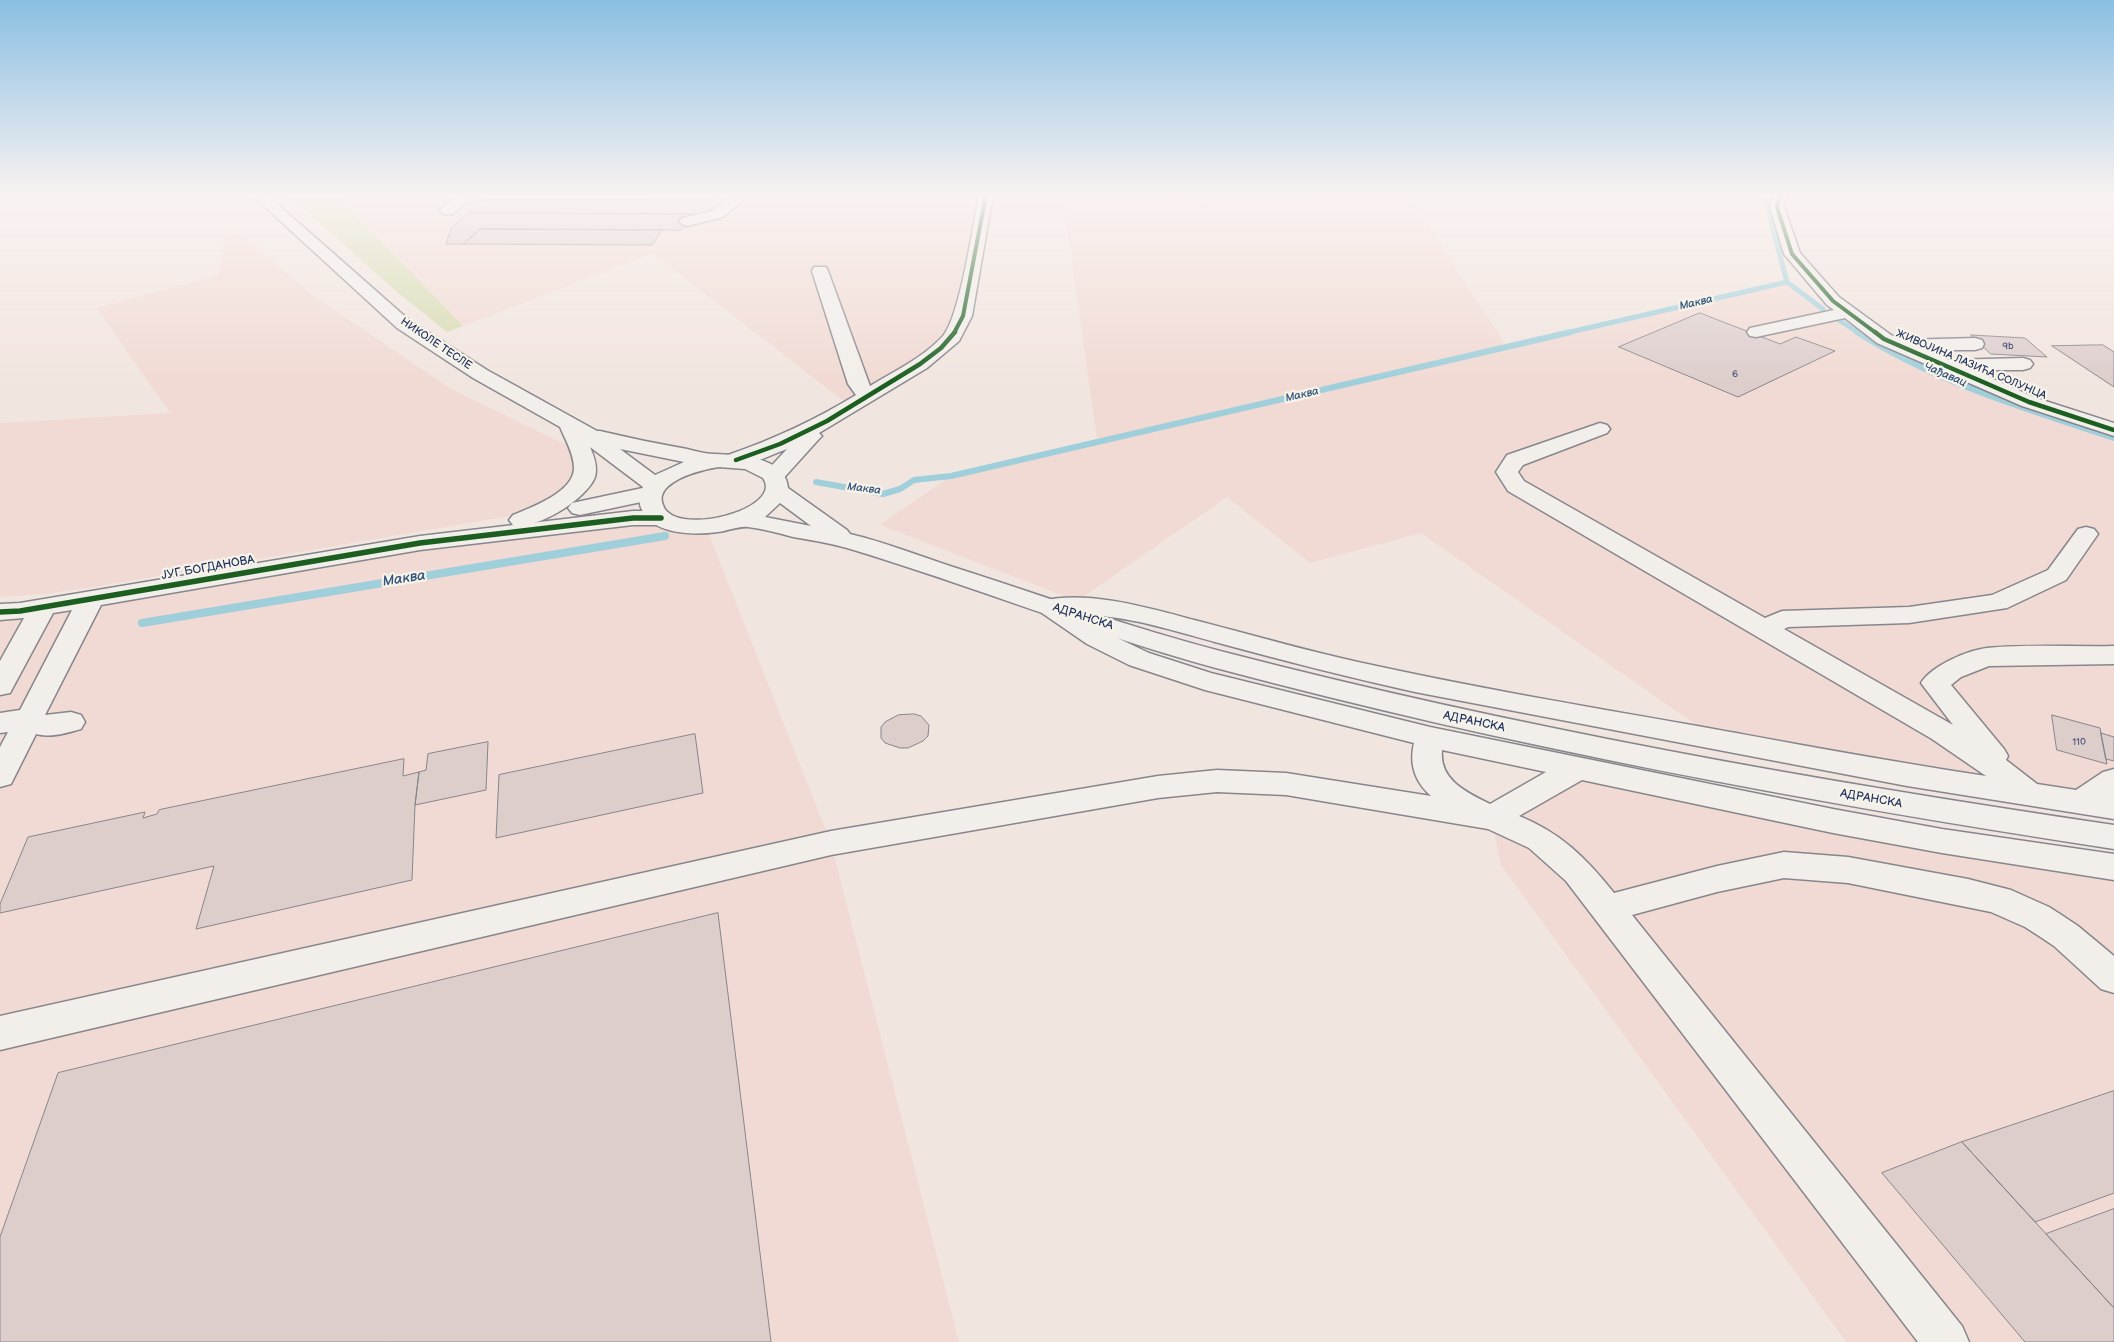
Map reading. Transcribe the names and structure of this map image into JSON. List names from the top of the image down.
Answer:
{
  "streets": {
    "main road": [
      "НИКОЛЕ ТЕСЛЕ",
      "ЖИВОЈИНА ЛАЗИЋА СОЛУНЦА",
      "ЈУГ БОГДАНОВА",
      "АДРАНСКА"
    ]
  },
  "crossings": [
    ["НИКОЛЕ ТЕСЛЕ", "АДРАНСКА"]
  ],
  "water": ["Маква", "Чађавац"],
  "house_numbers": ["9b", "6", "110"]
}
